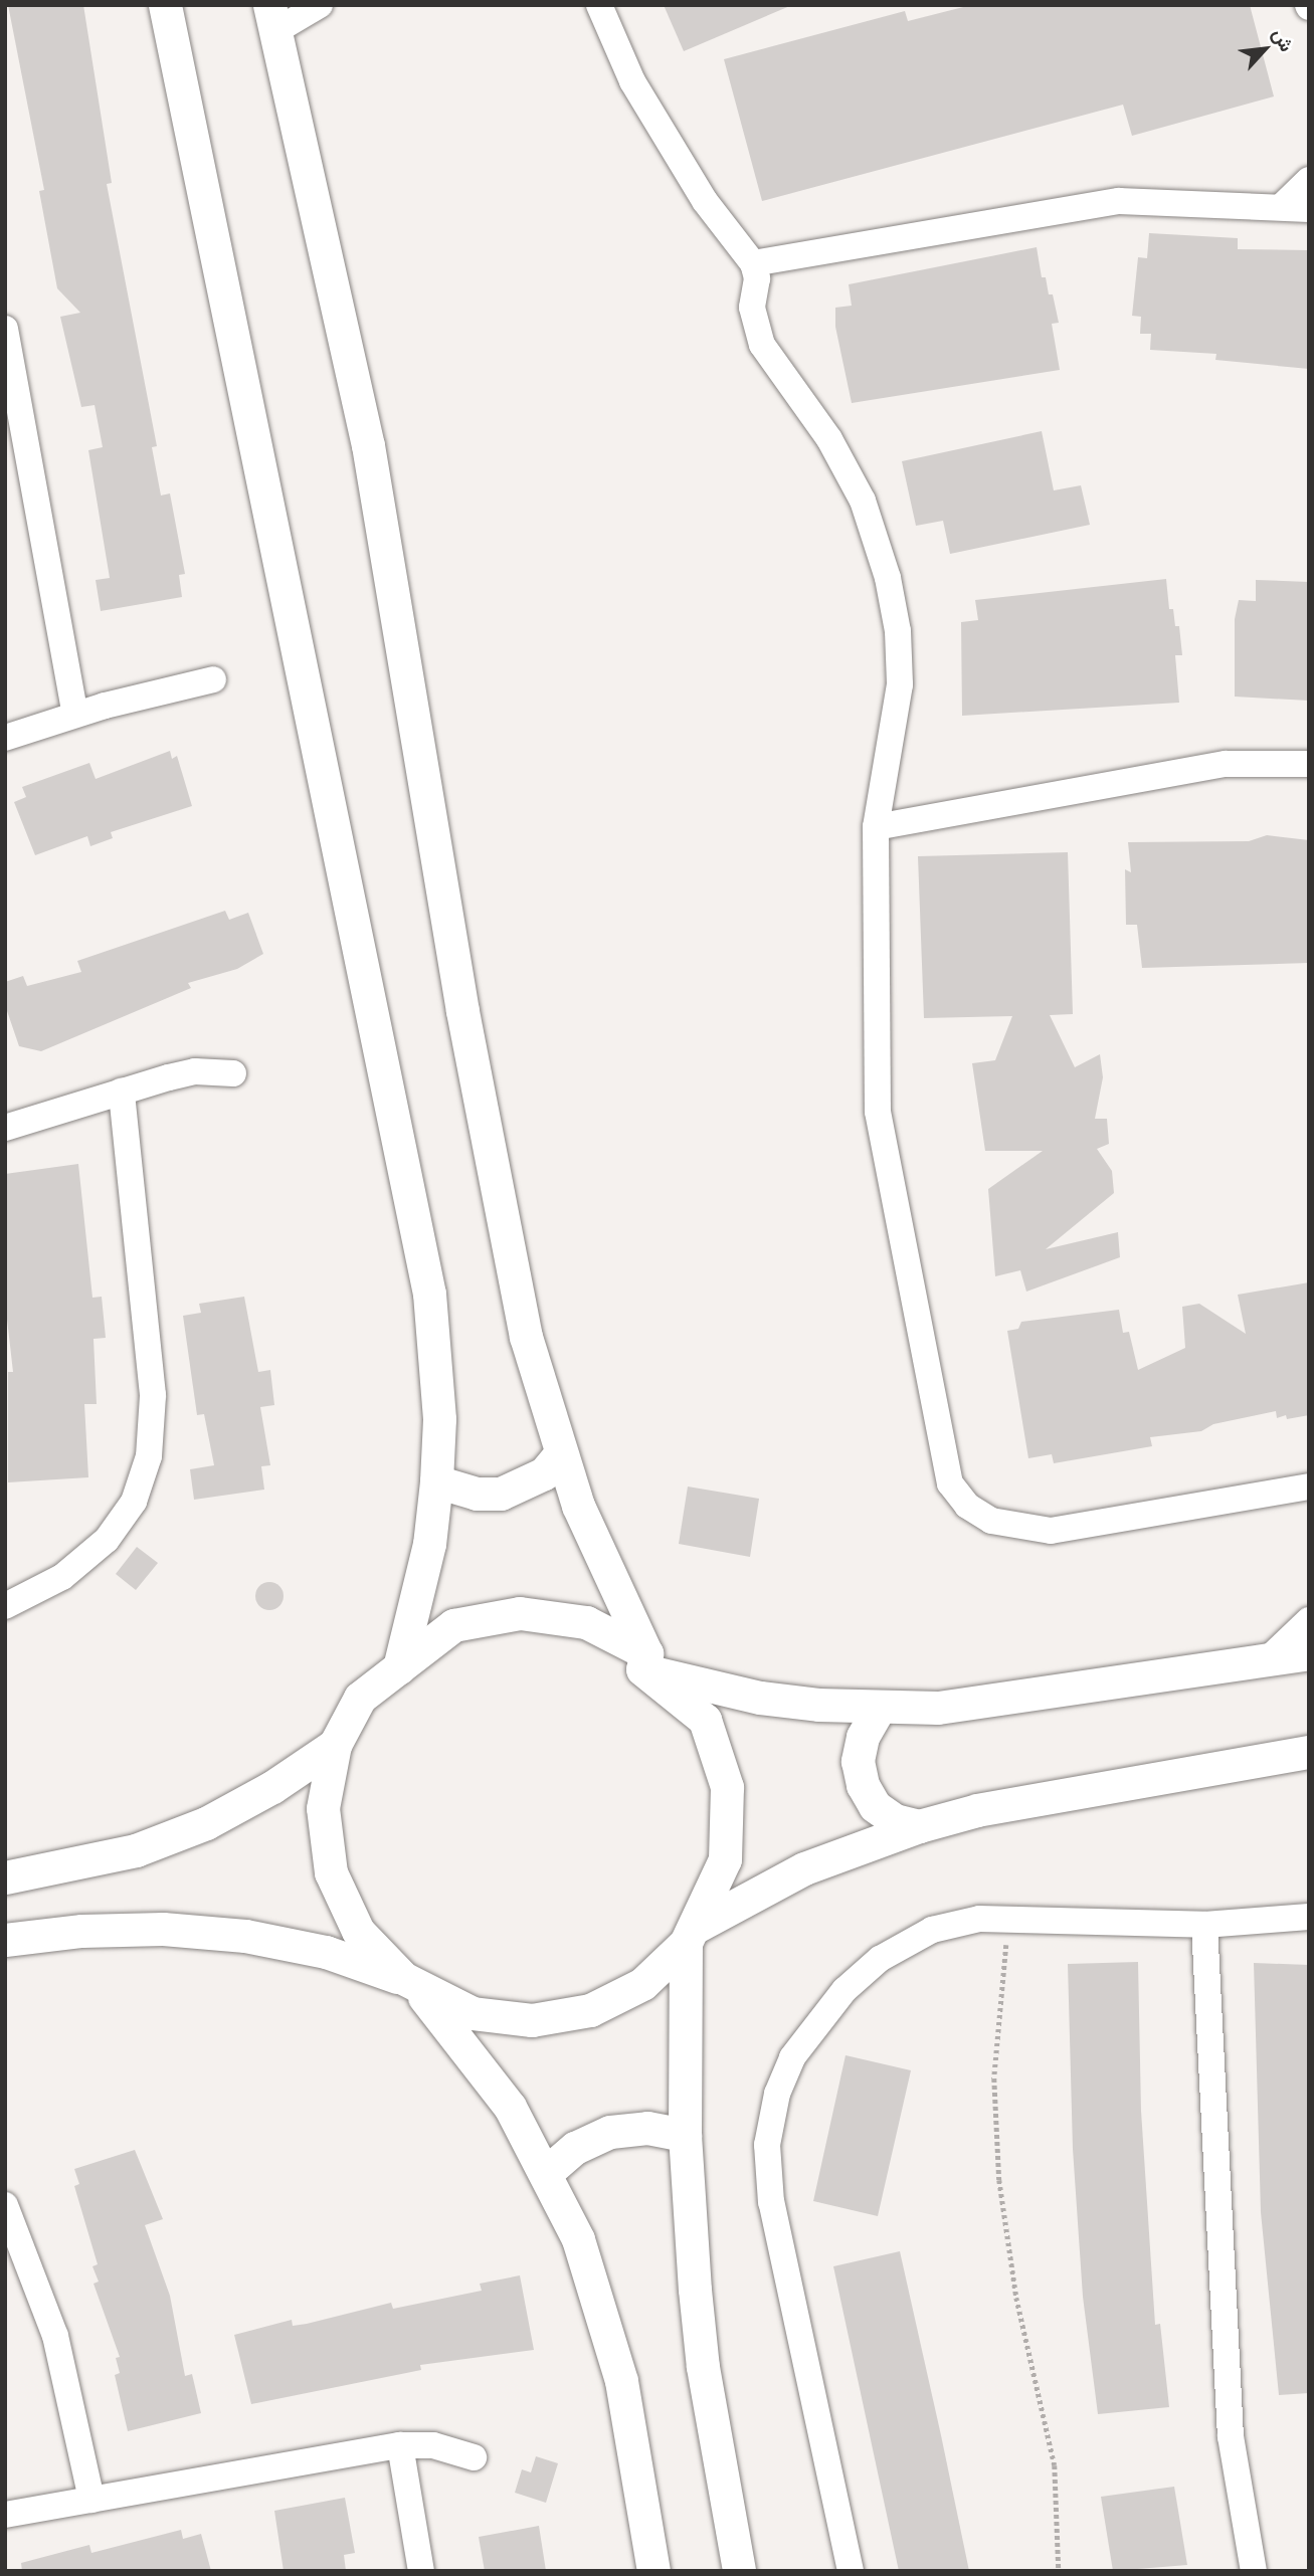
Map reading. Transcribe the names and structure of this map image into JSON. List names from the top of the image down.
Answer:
{
  "north": "top right"
}
